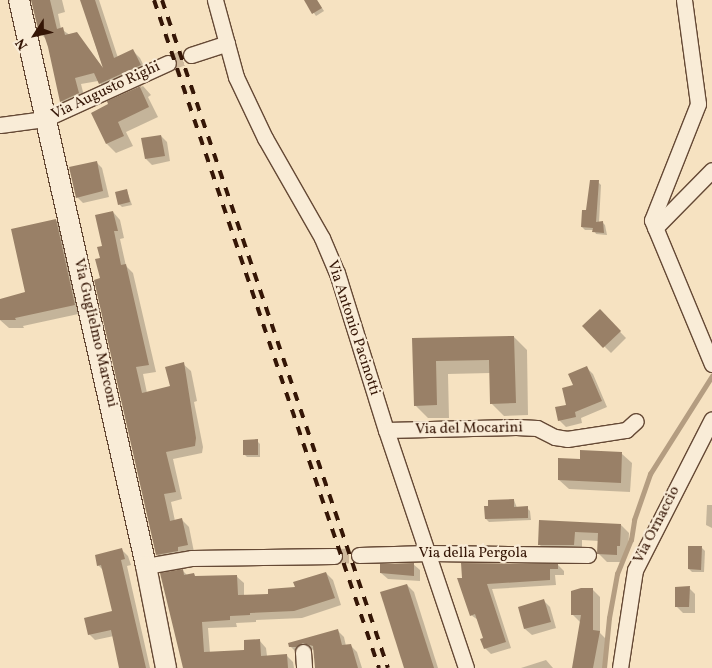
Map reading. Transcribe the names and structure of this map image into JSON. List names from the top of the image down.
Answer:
{
  "streets": {
    "street": [
      "Via Augusto Righi",
      "Via Antonio Pacinotti",
      "Via Guglielmo Marconi",
      "Via del Mocarini",
      "Via Ornaccio",
      "Via della Pergola"
    ]
  },
  "crossings": [
    ["Via Augusto Righi", "Via Guglielmo Marconi"],
    ["Via Antonio Pacinotti", "Via del Mocarini"],
    ["Via Antonio Pacinotti", "Via della Pergola"]
  ],
  "north": "bottom left"
}
